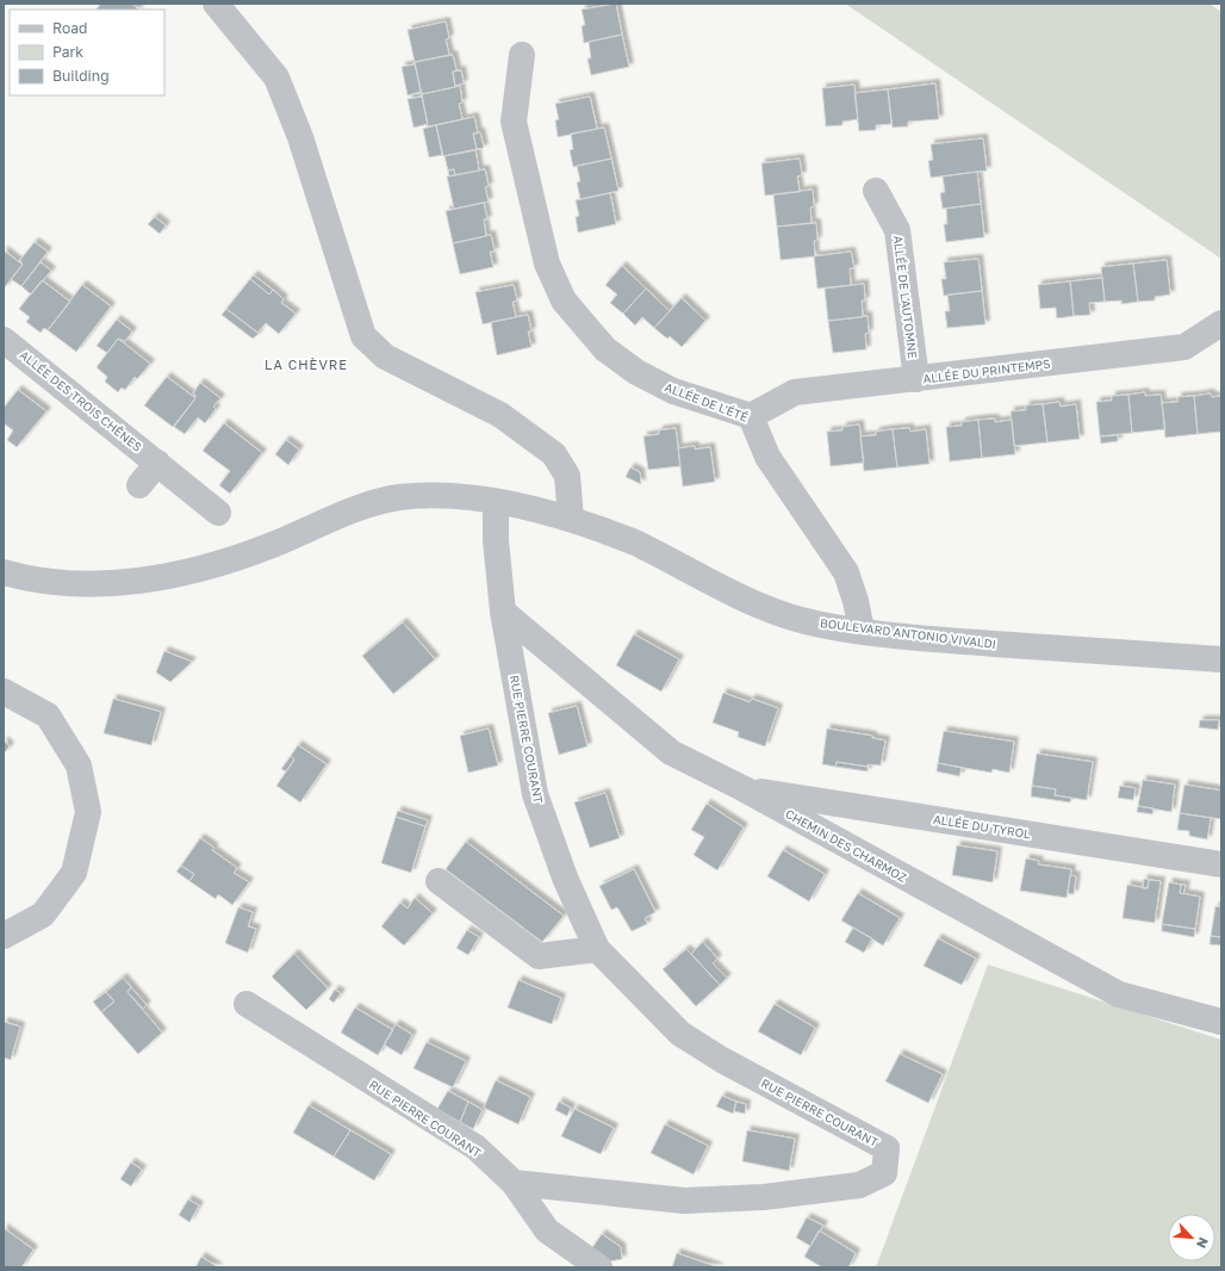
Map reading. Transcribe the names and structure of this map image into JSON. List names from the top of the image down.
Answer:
{
  "streets": {
    "street": [
      "ALLÉE DE L'AUTOMNE",
      "ALLÉE DU PRINTEMPS",
      "ALLÉE DES TROIS CHÊNES",
      "ALLÉE DE L'ÉTÉ",
      "BOULEVARD ANTONIO VIVALDI",
      "RUE PIERRE COURANT",
      "ALLÉE DU TYROL",
      "CHEMIN DES CHARMOZ"
    ]
  },
  "crossings": [
    ["ALLÉE DE L'AUTOMNE", "ALLÉE DU PRINTEMPS"],
    ["ALLÉE DU PRINTEMPS", "ALLÉE DE L'ÉTÉ"],
    ["ALLÉE DE L'ÉTÉ", "BOULEVARD ANTONIO VIVALDI"],
    ["BOULEVARD ANTONIO VIVALDI", "RUE PIERRE COURANT"],
    ["RUE PIERRE COURANT", "CHEMIN DES CHARMOZ"],
    ["ALLÉE DU TYROL", "CHEMIN DES CHARMOZ"]
  ],
  "districts": ["LA CHÈVRE"],
  "legend": ["Road", "Park", "Building"],
  "north": "bottom right"
}
